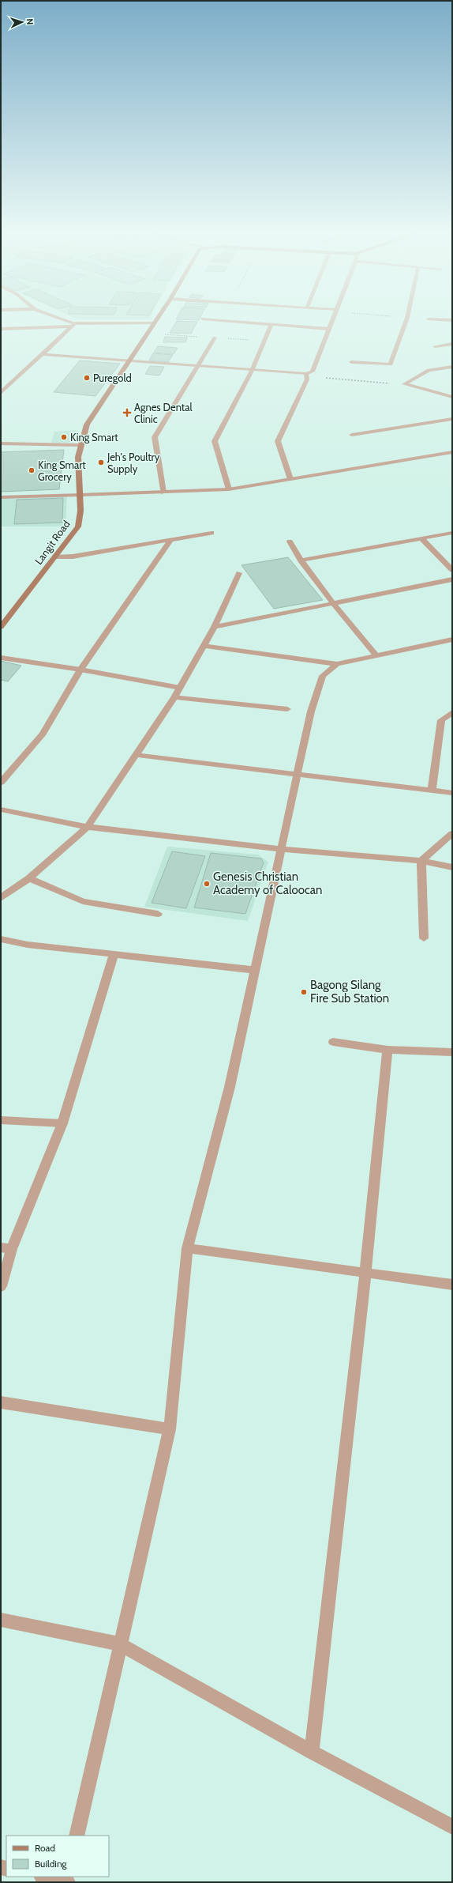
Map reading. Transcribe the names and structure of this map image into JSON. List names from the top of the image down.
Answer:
{
  "streets": {
    "main road": ["Langit Road"]
  },
  "places": {
    "other": [
      "Puregold",
      "King Smart",
      "Jeh's Poultry Supply",
      "King Smart Grocery",
      "Genesis Christian Academy of Caloocan",
      "Bagong Silang Fire Sub Station"
    ],
    "health": ["Agnes Dental Clinic"]
  },
  "legend": ["Road", "Building"],
  "north": "right"
}
